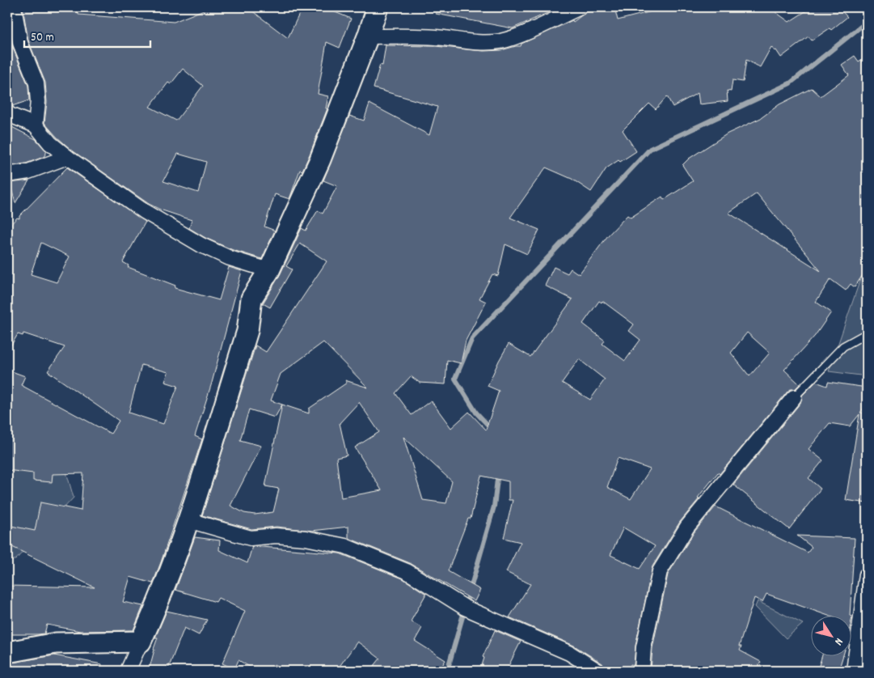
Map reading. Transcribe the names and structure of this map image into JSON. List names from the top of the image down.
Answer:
{
  "scale_bar": "50 m",
  "north": "bottom right"
}
